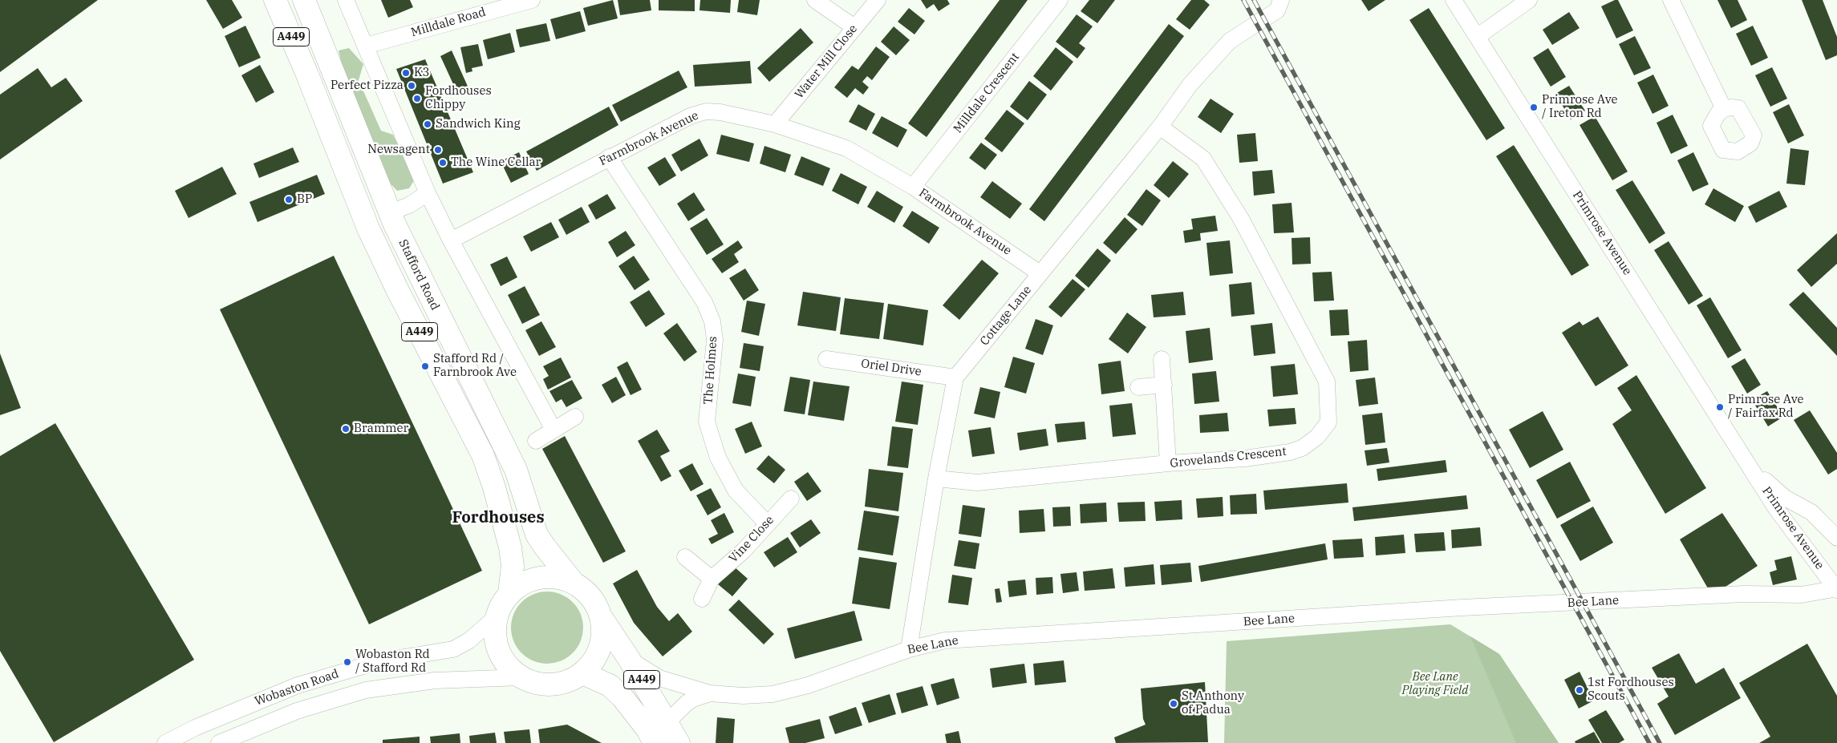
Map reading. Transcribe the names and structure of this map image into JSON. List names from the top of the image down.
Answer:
{
  "streets": {
    "highway": ["A449", "Stafford Road"],
    "street": [
      "Milldale Road",
      "Water Mill Close",
      "Milldale Crescent",
      "Farmbrook Avenue",
      "Primrose Avenue",
      "Cottage Lane",
      "Oriel Drive",
      "The Holmes",
      "Grovelands Crescent",
      "Vine Close",
      "Bee Lane",
      "Wobaston Road"
    ]
  },
  "crossings": [
    ["A449", "Stafford Road"],
    ["A449", "Bee Lane"],
    ["A449", "Wobaston Road"],
    ["Water Mill Close", "Farmbrook Avenue"],
    ["Milldale Crescent", "Farmbrook Avenue"],
    ["Farmbrook Avenue", "Cottage Lane"],
    ["Farmbrook Avenue", "The Holmes"],
    ["Primrose Avenue", "Bee Lane"],
    ["Stafford Road", "Wobaston Road"],
    ["Cottage Lane", "Oriel Drive"],
    ["Cottage Lane", "Grovelands Crescent"],
    ["Cottage Lane", "Bee Lane"],
    ["The Holmes", "Vine Close"]
  ],
  "districts": ["Fordhouses"],
  "parks": ["Bee Lane Playing Field"],
  "places": [
    "K3",
    "Perfect Pizza",
    "Fordhouses Chippy",
    "Primrose Ave / Ireton Rd",
    "Sandwich King",
    "Newsagent",
    "The Wine Cellar",
    "BP",
    "Stafford Rd / Farnbrook Ave",
    "Primrose Ave / Fairfax Rd",
    "Brammer",
    "Wobaston Rd / Stafford Rd",
    "1st Fordhouses Scouts",
    "St Anthony of Padua"
  ]
}
